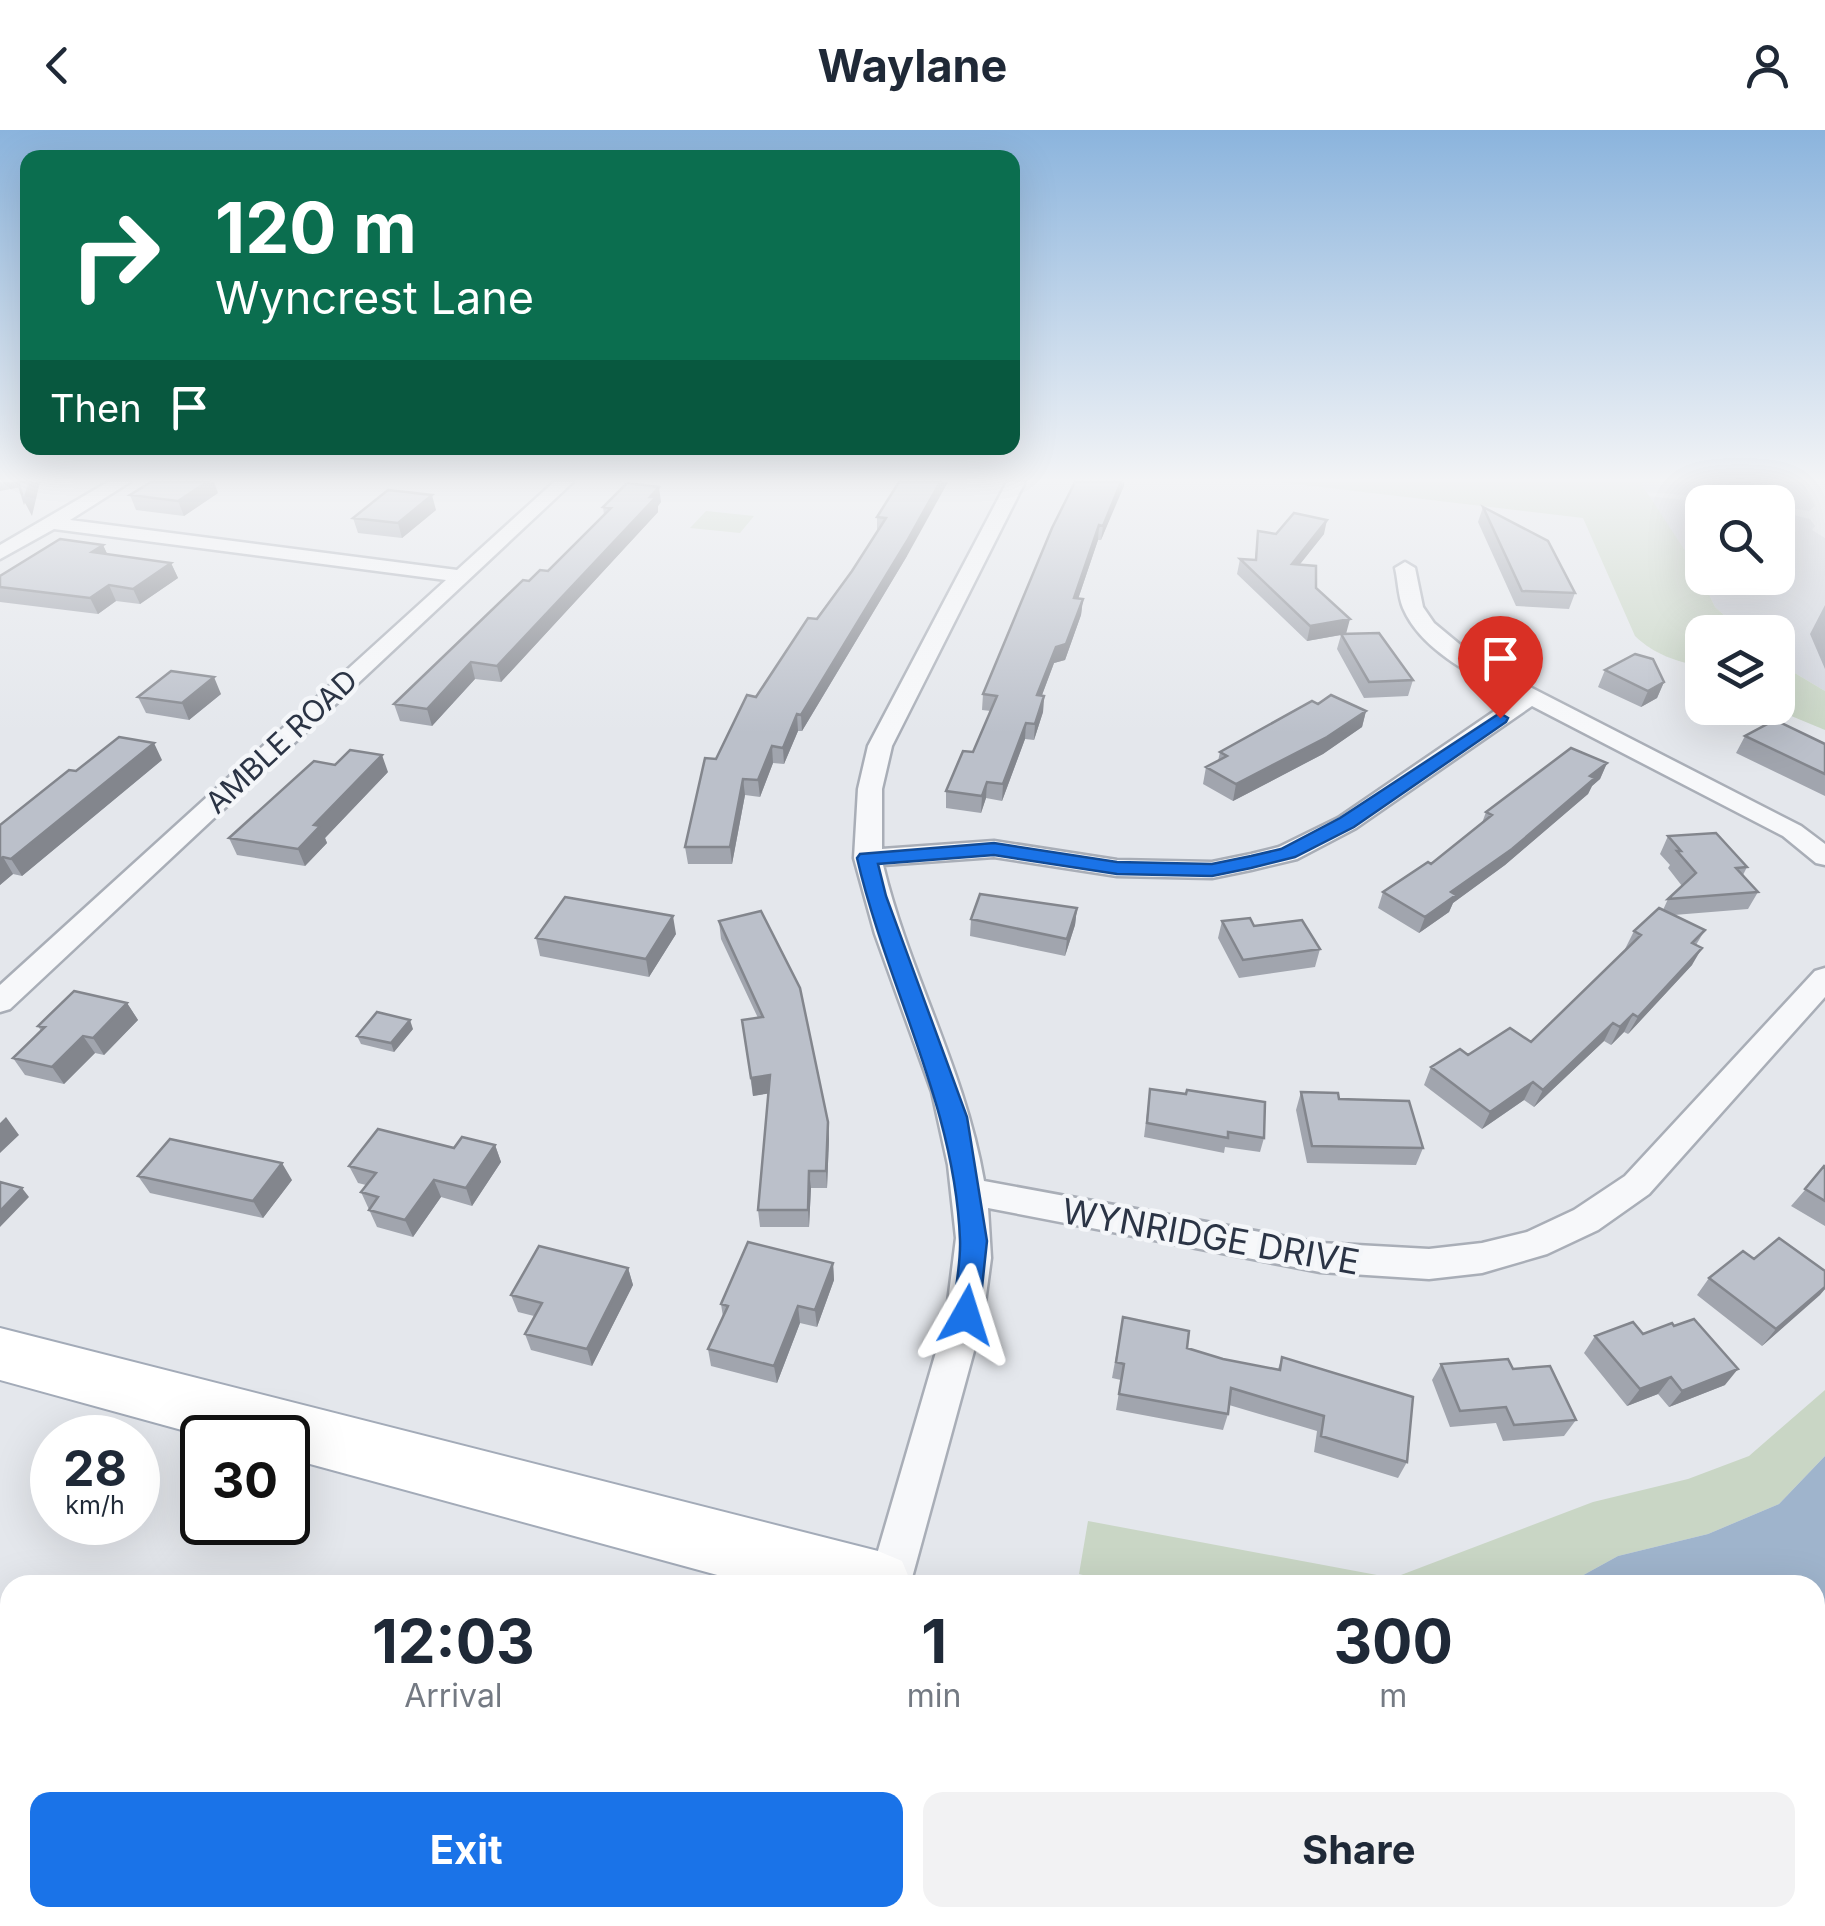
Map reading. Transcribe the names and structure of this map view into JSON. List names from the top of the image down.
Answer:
{
  "streets": {
    "street": ["AMBLE ROAD", "WYNRIDGE DRIVE"]
  },
  "page": {
    "header": "Waylane",
    "turn": ["120 m", "Wyncrest Lane"],
    "then": "Then",
    "speed": "28 km/h",
    "limit": "30",
    "eta": [
      "12:03",
      "Arrival",
      "1",
      "min",
      "300",
      "m"
    ],
    "buttons": ["Exit", "Share"]
  }
}
